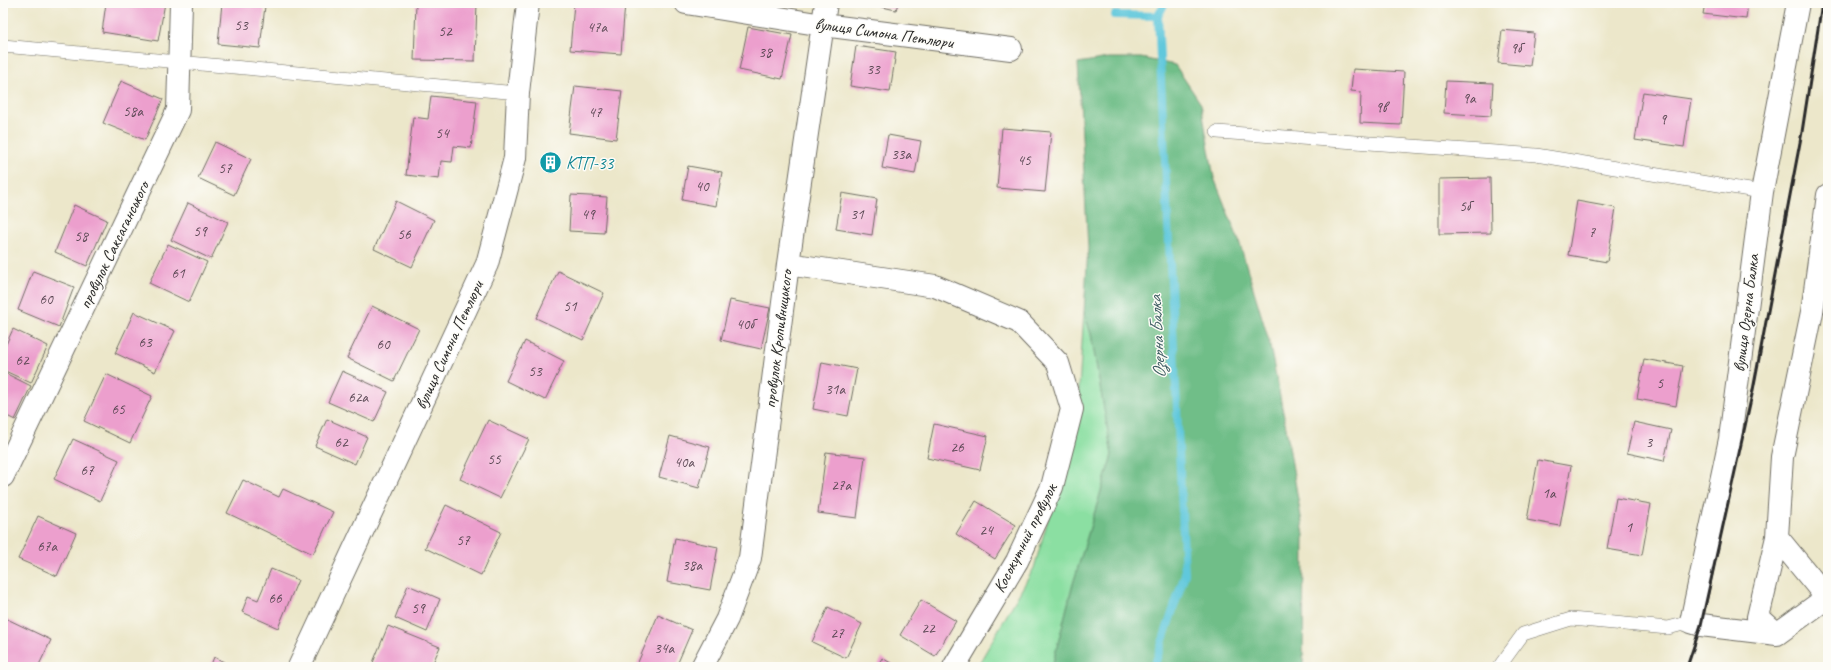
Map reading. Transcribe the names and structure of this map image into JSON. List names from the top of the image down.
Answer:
{
  "streets": {
    "street": [
      "вулиця Симона Петлюри",
      "провулок Саксаганського",
      "вулиця Озерна Балка",
      "провулок Кропивницького",
      "Косокутний провулок"
    ]
  },
  "crossings": [
    ["вулиця Симона Петлюри", "провулок Кропивницького"],
    ["провулок Кропивницького", "Косокутний провулок"]
  ],
  "water": ["Озерна Балка"],
  "places": {
    "building": ["КТП-33"]
  },
  "house_numbers": [
    "53",
    "47а",
    "52",
    "9б",
    "38",
    "33",
    "9а",
    "9в",
    "58а",
    "47",
    "9",
    "54",
    "33а",
    "45",
    "57",
    "40",
    "5б",
    "49",
    "31",
    "59",
    "7",
    "56",
    "58",
    "61",
    "60",
    "51",
    "40б",
    "63",
    "60",
    "62",
    "53",
    "5",
    "31а",
    "62а",
    "65",
    "62",
    "3",
    "26",
    "55",
    "40а",
    "67",
    "27а",
    "1а",
    "1",
    "24",
    "57",
    "67а",
    "38а",
    "66",
    "59",
    "22",
    "27",
    "34а"
  ]
}
